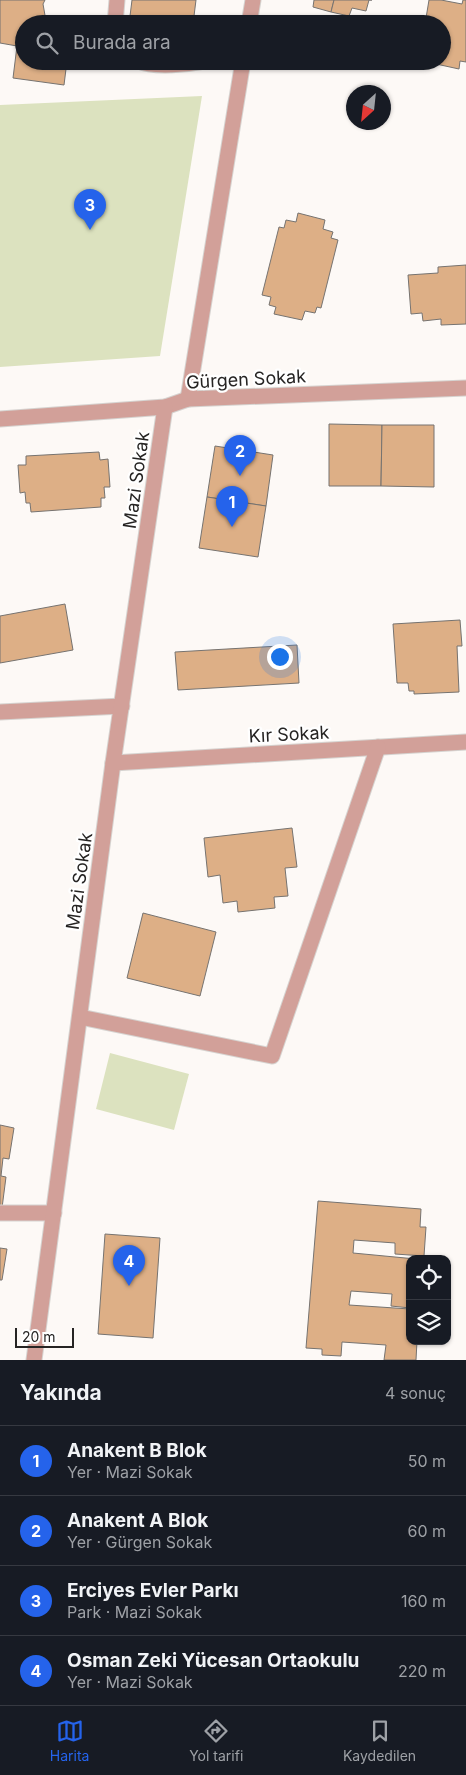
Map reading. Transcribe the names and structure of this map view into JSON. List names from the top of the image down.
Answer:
{
  "streets": {
    "street": ["Gürgen Sokak", "Mazi Sokak", "Kır Sokak"]
  },
  "crossings": [
    ["Gürgen Sokak", "Mazi Sokak"],
    ["Mazi Sokak", "Kır Sokak"]
  ],
  "scale_bar": "20 m",
  "north": "bottom left",
  "page": {
    "search": "Burada ara",
    "pins": [
      "3",
      "2",
      "1",
      "4"
    ],
    "scale": "20 m",
    "heading": ["Yakında", "4 sonuç"],
    "list": [
      {
        "mark": "1",
        "name": "Anakent B Blok",
        "note": "Yer · Mazi Sokak",
        "value": "50 m"
      },
      {
        "mark": "2",
        "name": "Anakent A Blok",
        "note": "Yer · Gürgen Sokak",
        "value": "60 m"
      },
      {
        "mark": "3",
        "name": "Erciyes Evler Parkı",
        "note": "Park · Mazi Sokak",
        "value": "160 m"
      },
      {
        "mark": "4",
        "name": "Osman Zeki Yücesan Ortaokulu",
        "note": "Yer · Mazi Sokak",
        "value": "220 m"
      }
    ],
    "nav": ["Harita", "Yol tarifi", "Kaydedilen"]
  }
}
